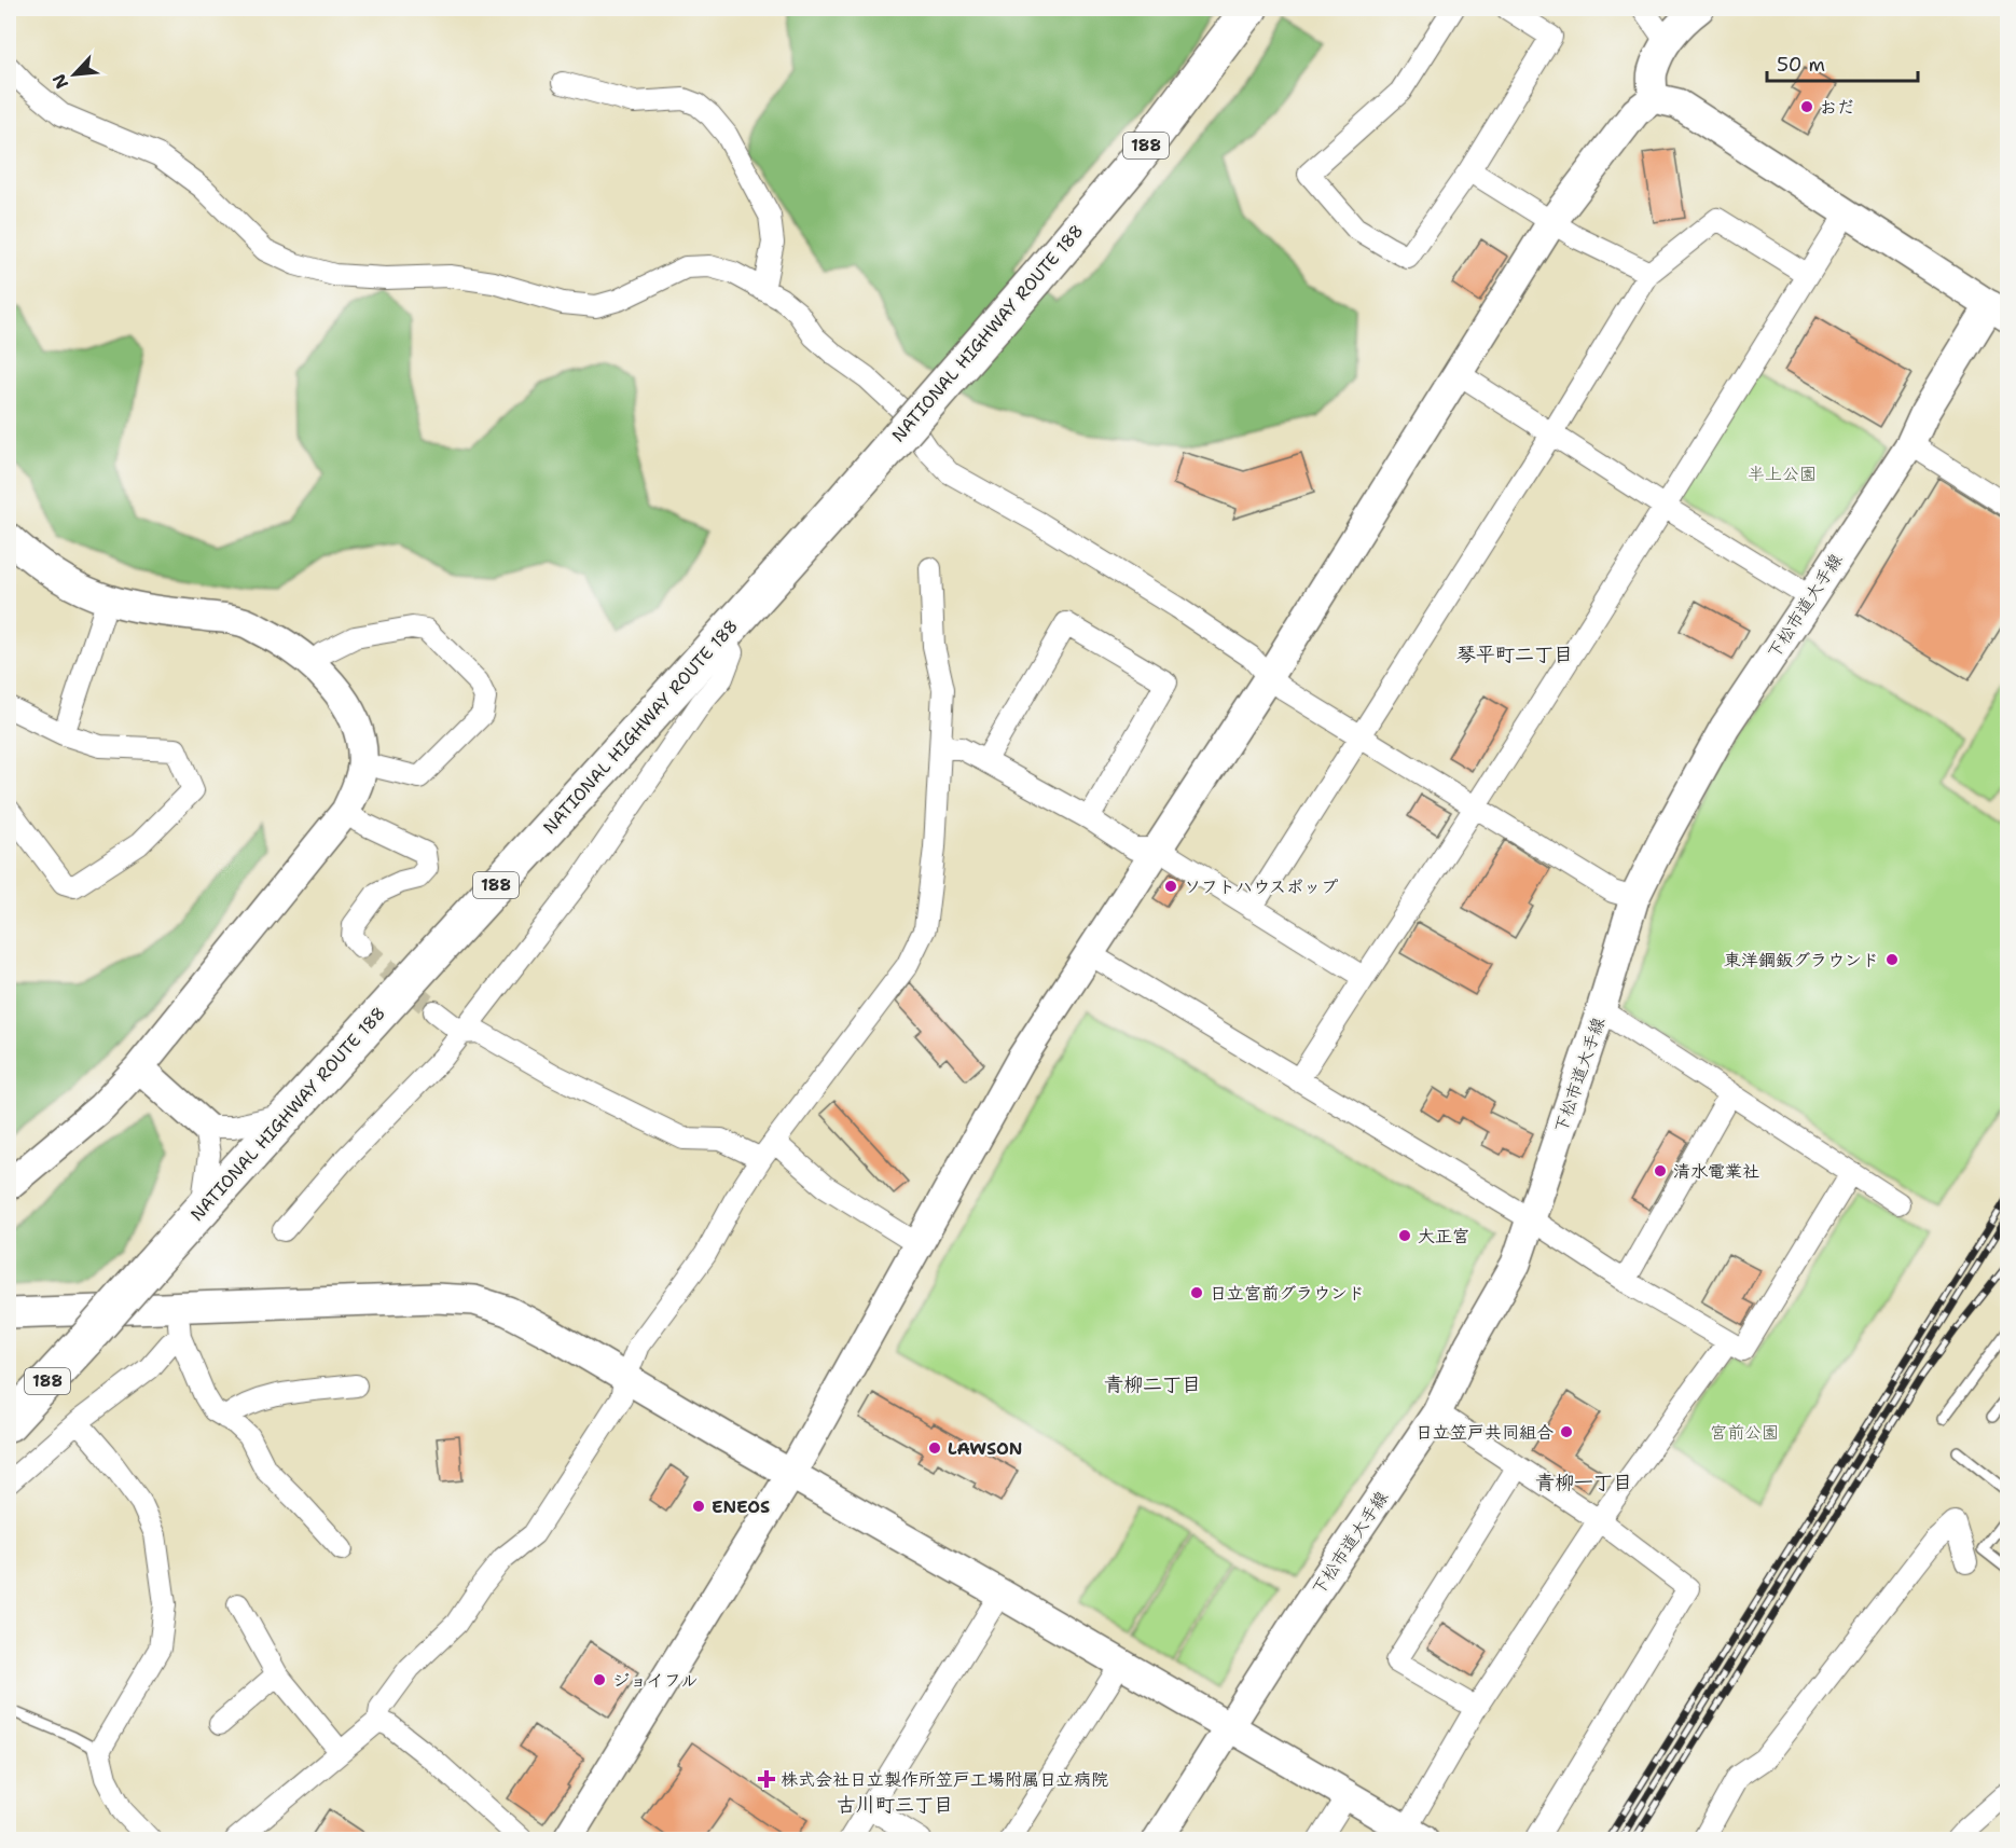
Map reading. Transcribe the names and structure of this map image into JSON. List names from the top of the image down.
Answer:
{
  "streets": {
    "highway": ["188", "NATIONAL HIGHWAY ROUTE 188"],
    "street": ["下松市道大手線"]
  },
  "districts": [
    "琴平町二丁目",
    "青柳二丁目",
    "青柳一丁目",
    "古川町三丁目"
  ],
  "parks": ["半上公園", "宮前公園"],
  "places": {
    "other": [
      "おだ",
      "ソフトハウスポップ",
      "東洋鋼鈑グラウンド",
      "清水電業社",
      "大正宮",
      "日立宮前グラウンド",
      "日立笠戸共同組合",
      "LAWSON",
      "ENEOS",
      "ジョイフル"
    ],
    "health": ["株式会社日立製作所笠戸工場附属日立病院"]
  },
  "scale_bar": "50 m",
  "north": "bottom left"
}
